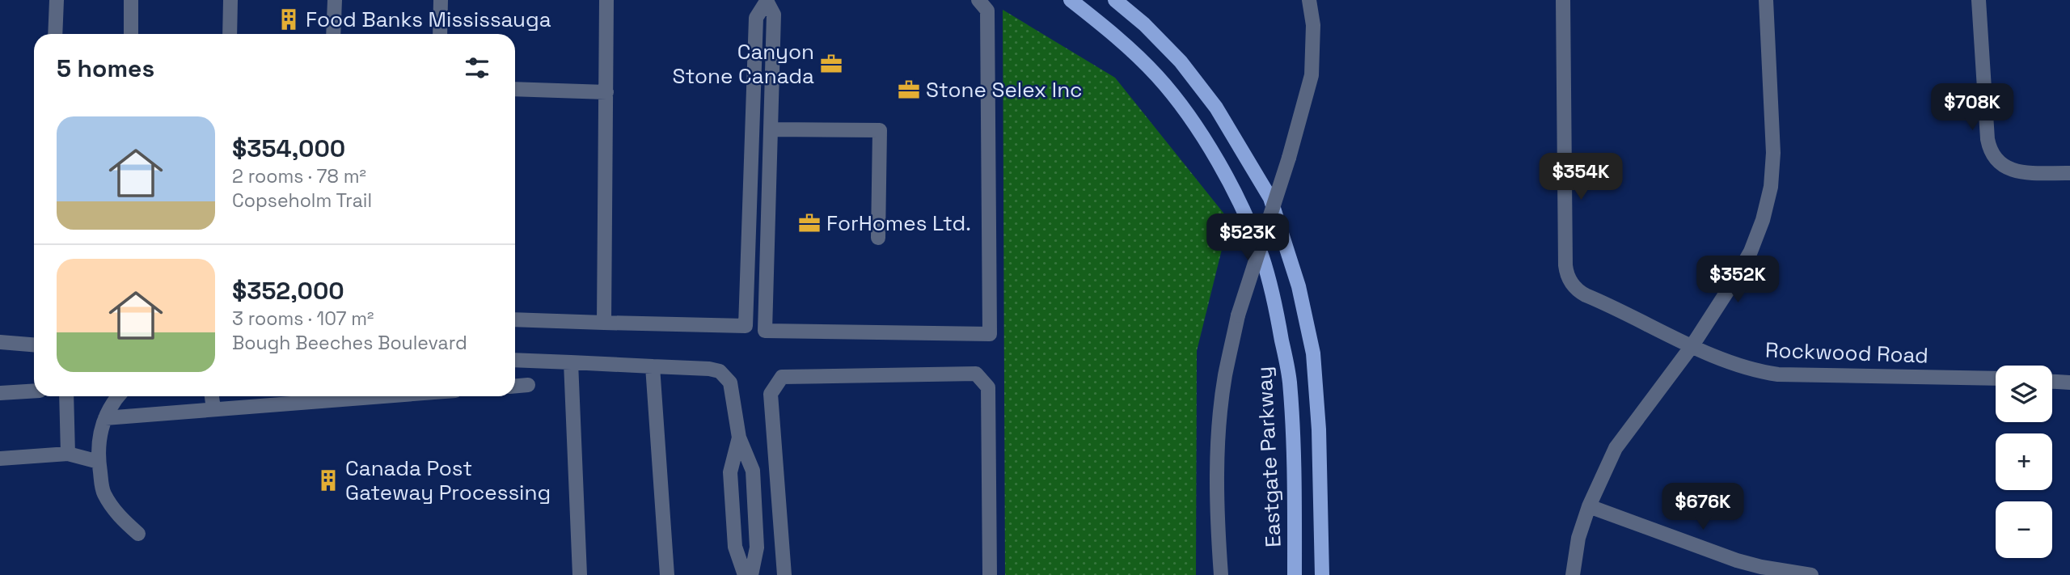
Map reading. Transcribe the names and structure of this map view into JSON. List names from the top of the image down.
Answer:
{
  "streets": {
    "main road": ["Eastgate Parkway"],
    "street": ["Rockwood Road"]
  },
  "places": {
    "building": ["Food Banks Mississauga", "Canada Post Gateway Processing"],
    "office": ["Canyon Stone Canada", "Stone Selex Inc", "ForHomes Ltd."]
  },
  "page": {
    "heading": "5 homes",
    "price": [
      "$708K",
      "$354K",
      "$523K",
      "$352K",
      "$676K"
    ],
    "list": [
      {
        "name": "$354,000",
        "note": "2 rooms · 78 m² · Copseholm Trail"
      },
      {
        "name": "$352,000",
        "note": "3 rooms · 107 m² · Bough Beeches Boulevard"
      }
    ],
    "map_buttons": ["+", "−"]
  }
}
